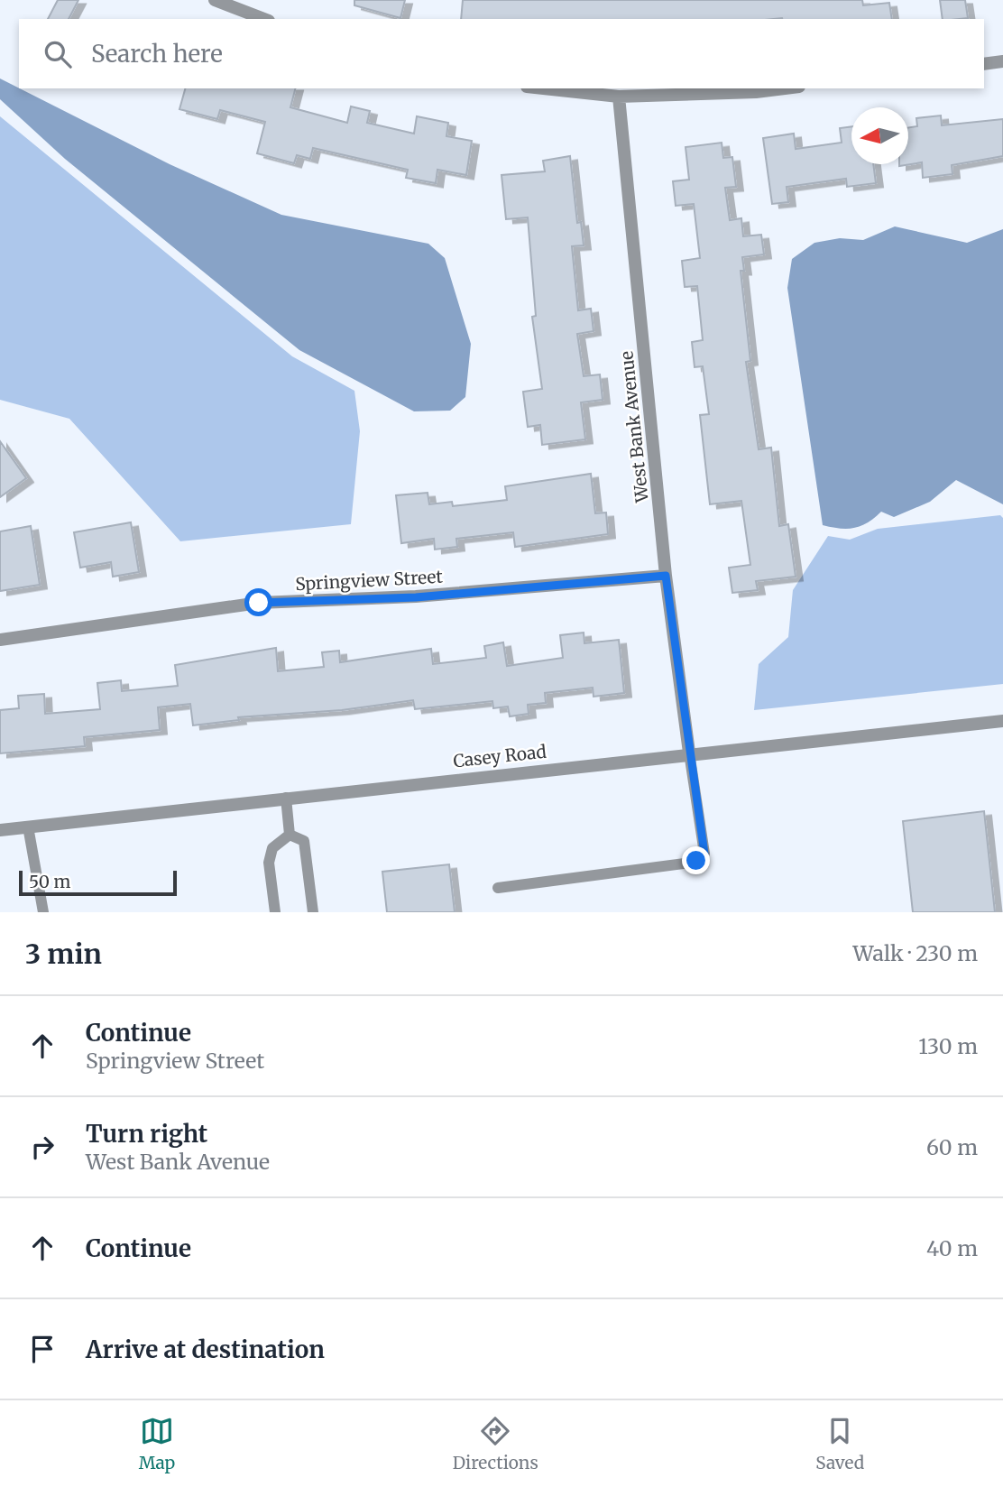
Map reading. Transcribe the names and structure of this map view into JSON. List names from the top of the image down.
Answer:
{
  "streets": {
    "street": ["West Bank Avenue", "Springview Street", "Casey Road"]
  },
  "crossings": [
    ["West Bank Avenue", "Springview Street"],
    ["West Bank Avenue", "Casey Road"]
  ],
  "scale_bar": "50 m",
  "north": "left",
  "page": {
    "search": "Search here",
    "scale": "50 m",
    "heading": ["3 min", "Walk · 230 m"],
    "list": [
      ["Continue", "Springview Street", "130 m"],
      ["Turn right", "West Bank Avenue", "60 m"],
      ["Continue", "40 m"],
      "Arrive at destination"
    ],
    "nav": ["Map", "Directions", "Saved"]
  }
}
